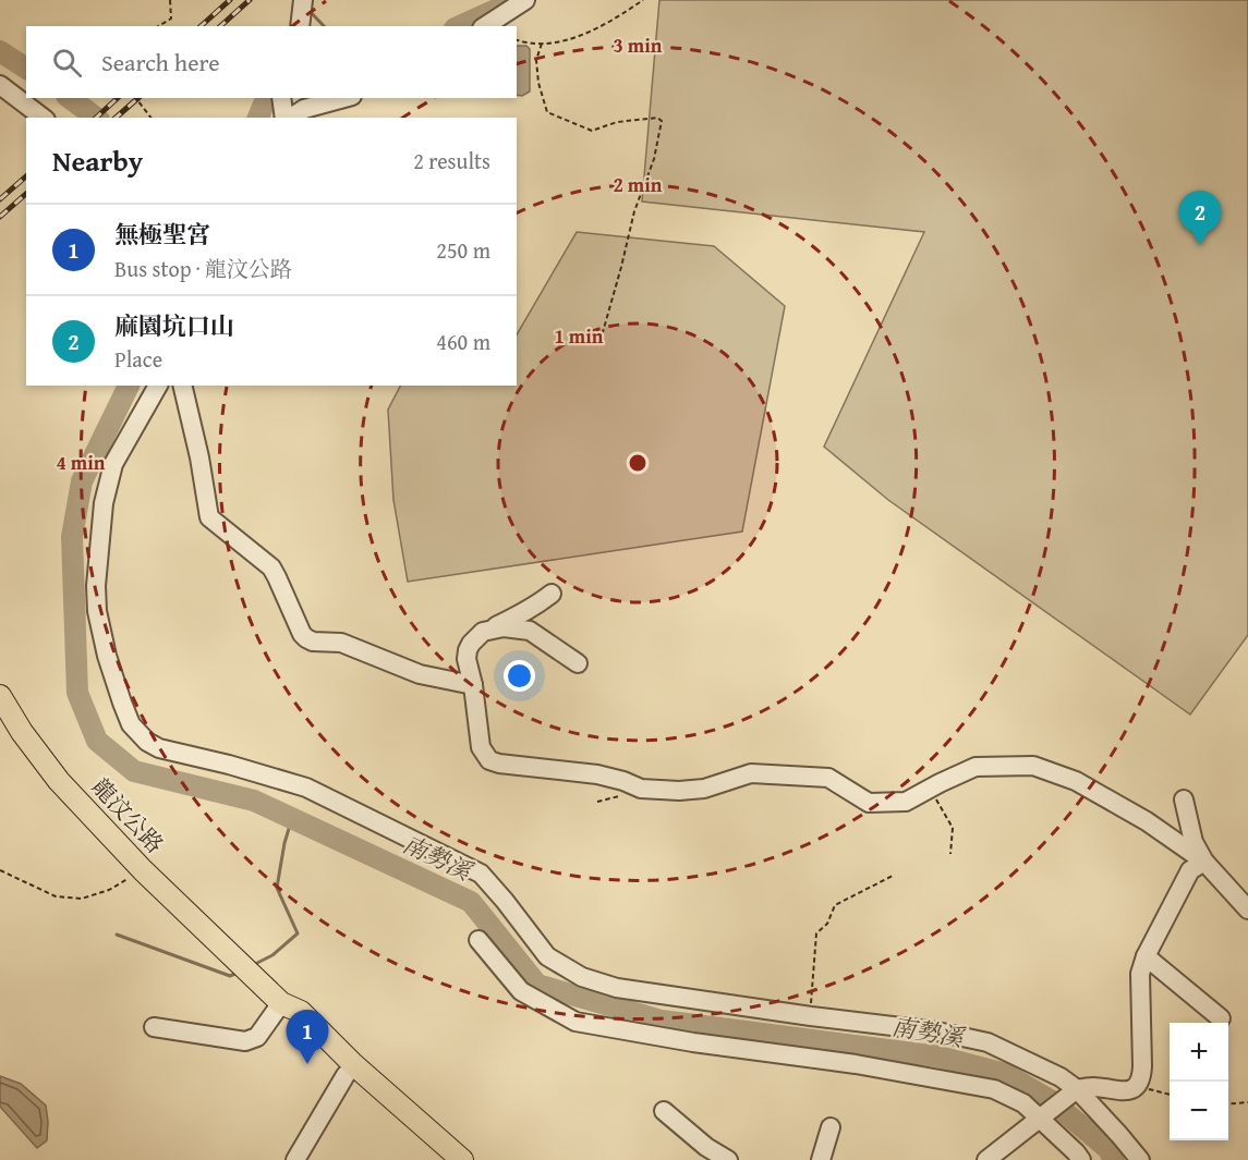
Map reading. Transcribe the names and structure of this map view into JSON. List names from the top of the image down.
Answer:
{
  "streets": {
    "main road": ["龍汶公路"]
  },
  "water": ["南勢溪"],
  "page": {
    "search": "Search here",
    "heading": ["Nearby", "2 results"],
    "pins": ["2", "1"],
    "list": [
      {
        "mark": "1",
        "name": "無極聖宮",
        "note": "Bus stop · 龍汶公路",
        "value": "250 m"
      },
      {
        "mark": "2",
        "name": "麻園坑口山",
        "note": "Place",
        "value": "460 m"
      }
    ],
    "map_buttons": ["+", "−"]
  },
  "rings": [
    "3 min",
    "2 min",
    "1 min",
    "4 min"
  ]
}
